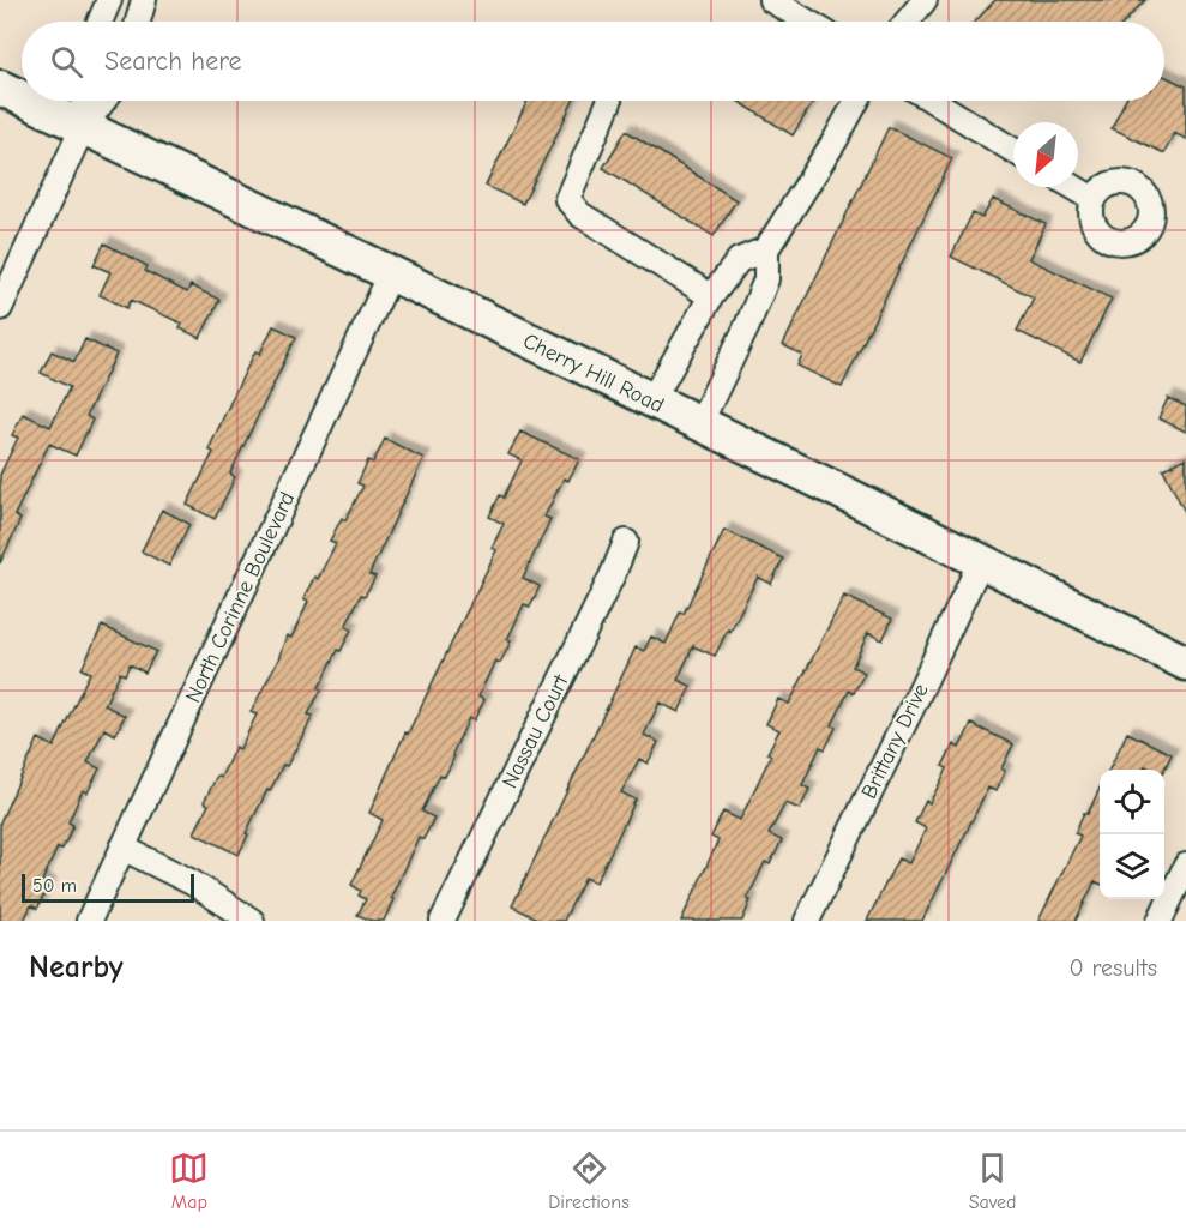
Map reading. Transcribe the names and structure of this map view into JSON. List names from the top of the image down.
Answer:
{
  "streets": {
    "main road": ["Cherry Hill Road"],
    "street": ["North Corinne Boulevard", "Nassau Court", "Brittany Drive"]
  },
  "crossings": [
    ["Cherry Hill Road", "North Corinne Boulevard"],
    ["Cherry Hill Road", "Brittany Drive"]
  ],
  "scale_bar": "50 m",
  "north": "bottom left",
  "page": {
    "search": "Search here",
    "scale": "50 m",
    "heading": ["Nearby", "0 results"],
    "nav": ["Map", "Directions", "Saved"]
  }
}
